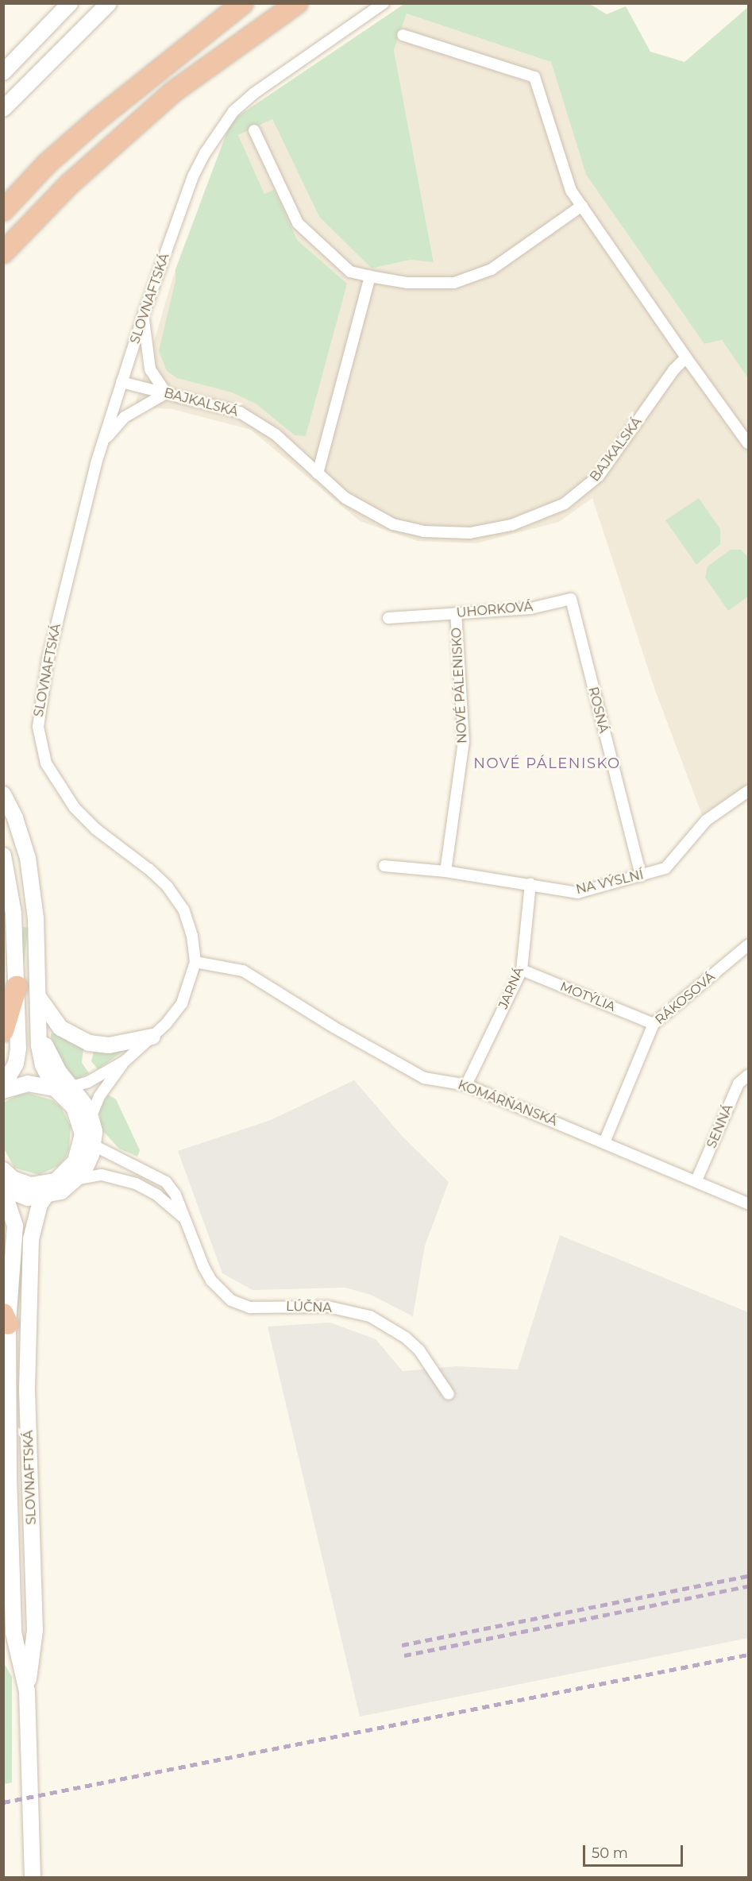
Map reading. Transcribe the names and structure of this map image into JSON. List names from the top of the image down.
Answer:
{
  "streets": {
    "main road": ["SLOVNAFTSKÁ"],
    "street": [
      "BAJKALSKÁ",
      "UHORKOVÁ",
      "NOVÉ PÁLENISKO",
      "ROSNÁ",
      "NA VÝSLNÍ",
      "JARNÁ",
      "MOTÝLIA",
      "RÁKOSOVÁ",
      "KOMÁRŇANSKÁ",
      "SENNÁ",
      "LÚČNA"
    ]
  },
  "crossings": [
    ["SLOVNAFTSKÁ", "BAJKALSKÁ"],
    ["SLOVNAFTSKÁ", "KOMÁRŇANSKÁ"],
    ["UHORKOVÁ", "NOVÉ PÁLENISKO"],
    ["UHORKOVÁ", "ROSNÁ"],
    ["NOVÉ PÁLENISKO", "NA VÝSLNÍ"],
    ["ROSNÁ", "NA VÝSLNÍ"],
    ["NA VÝSLNÍ", "JARNÁ"],
    ["JARNÁ", "MOTÝLIA"],
    ["JARNÁ", "KOMÁRŇANSKÁ"],
    ["MOTÝLIA", "RÁKOSOVÁ"],
    ["RÁKOSOVÁ", "KOMÁRŇANSKÁ"],
    ["KOMÁRŇANSKÁ", "SENNÁ"]
  ],
  "districts": ["NOVÉ PÁLENISKO"],
  "scale_bar": "50 m"
}
